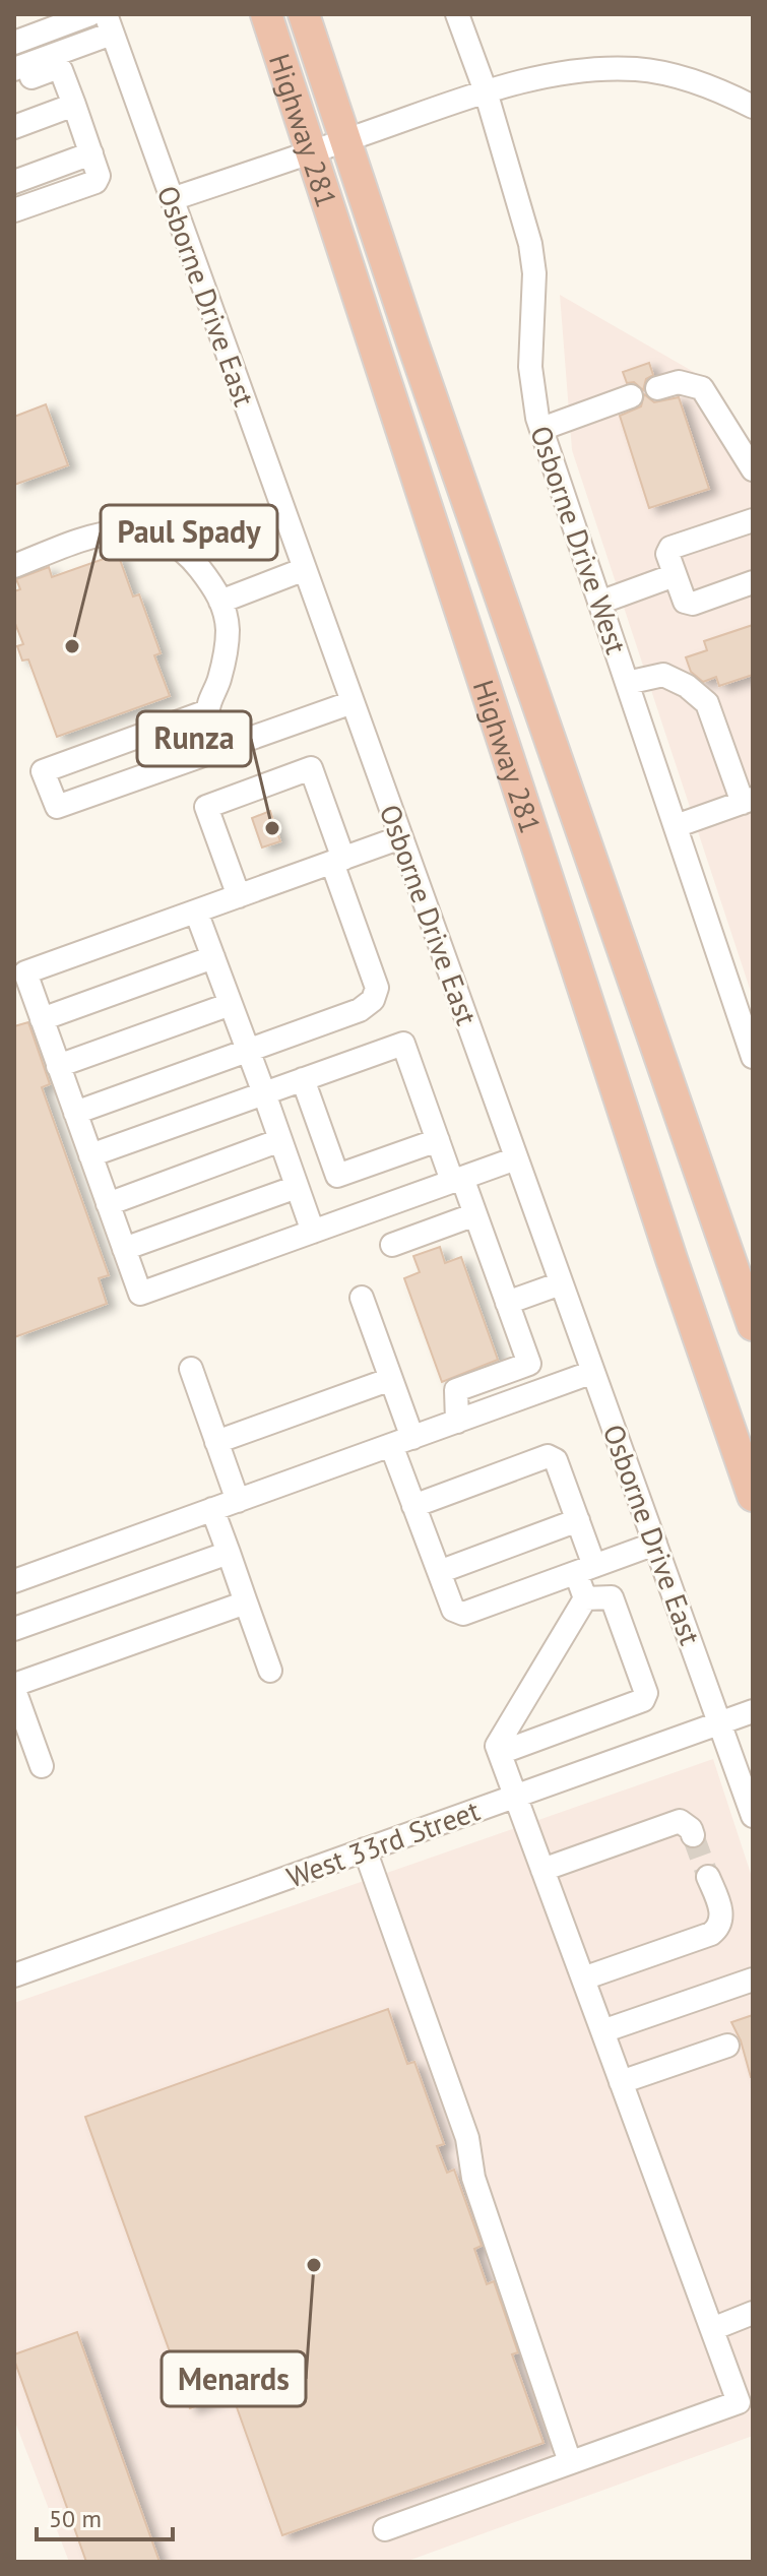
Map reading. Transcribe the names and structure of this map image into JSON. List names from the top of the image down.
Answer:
{
  "streets": {
    "highway": ["Highway 281"],
    "street": ["Osborne Drive East", "Osborne Drive West", "West 33rd Street"]
  },
  "crossings": [
    ["Osborne Drive East", "West 33rd Street"]
  ],
  "places": ["Paul Spady", "Runza", "Menards"],
  "scale_bar": "50 m"
}
